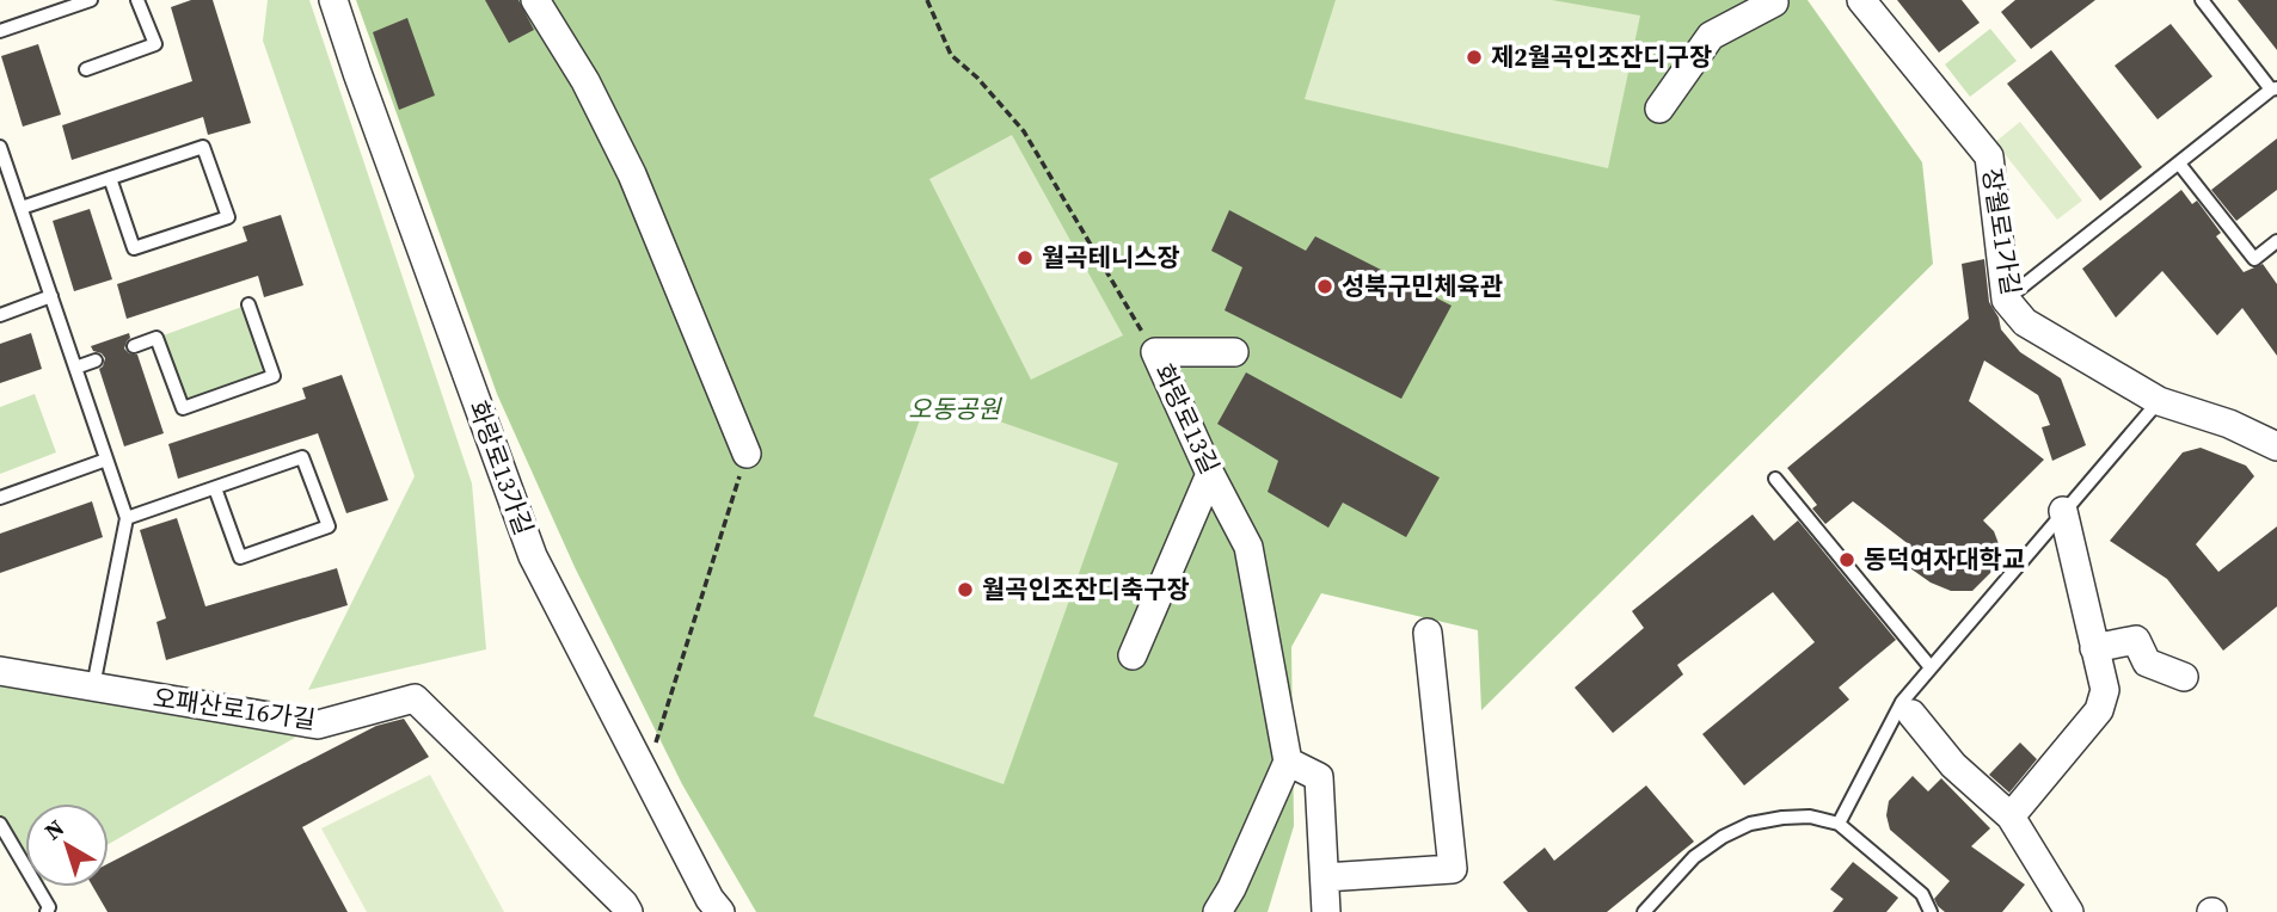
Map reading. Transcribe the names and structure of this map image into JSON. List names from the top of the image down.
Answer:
{
  "streets": {
    "street": [
      "장월로1가길",
      "화랑로13길",
      "화랑로13가길",
      "오패산로16가길"
    ]
  },
  "parks": ["오동공원"],
  "places": [
    "제2월곡인조잔디구장",
    "월곡테니스장",
    "성북구민체육관",
    "동덕여자대학교",
    "월곡인조잔디축구장"
  ],
  "north": "top left"
}
